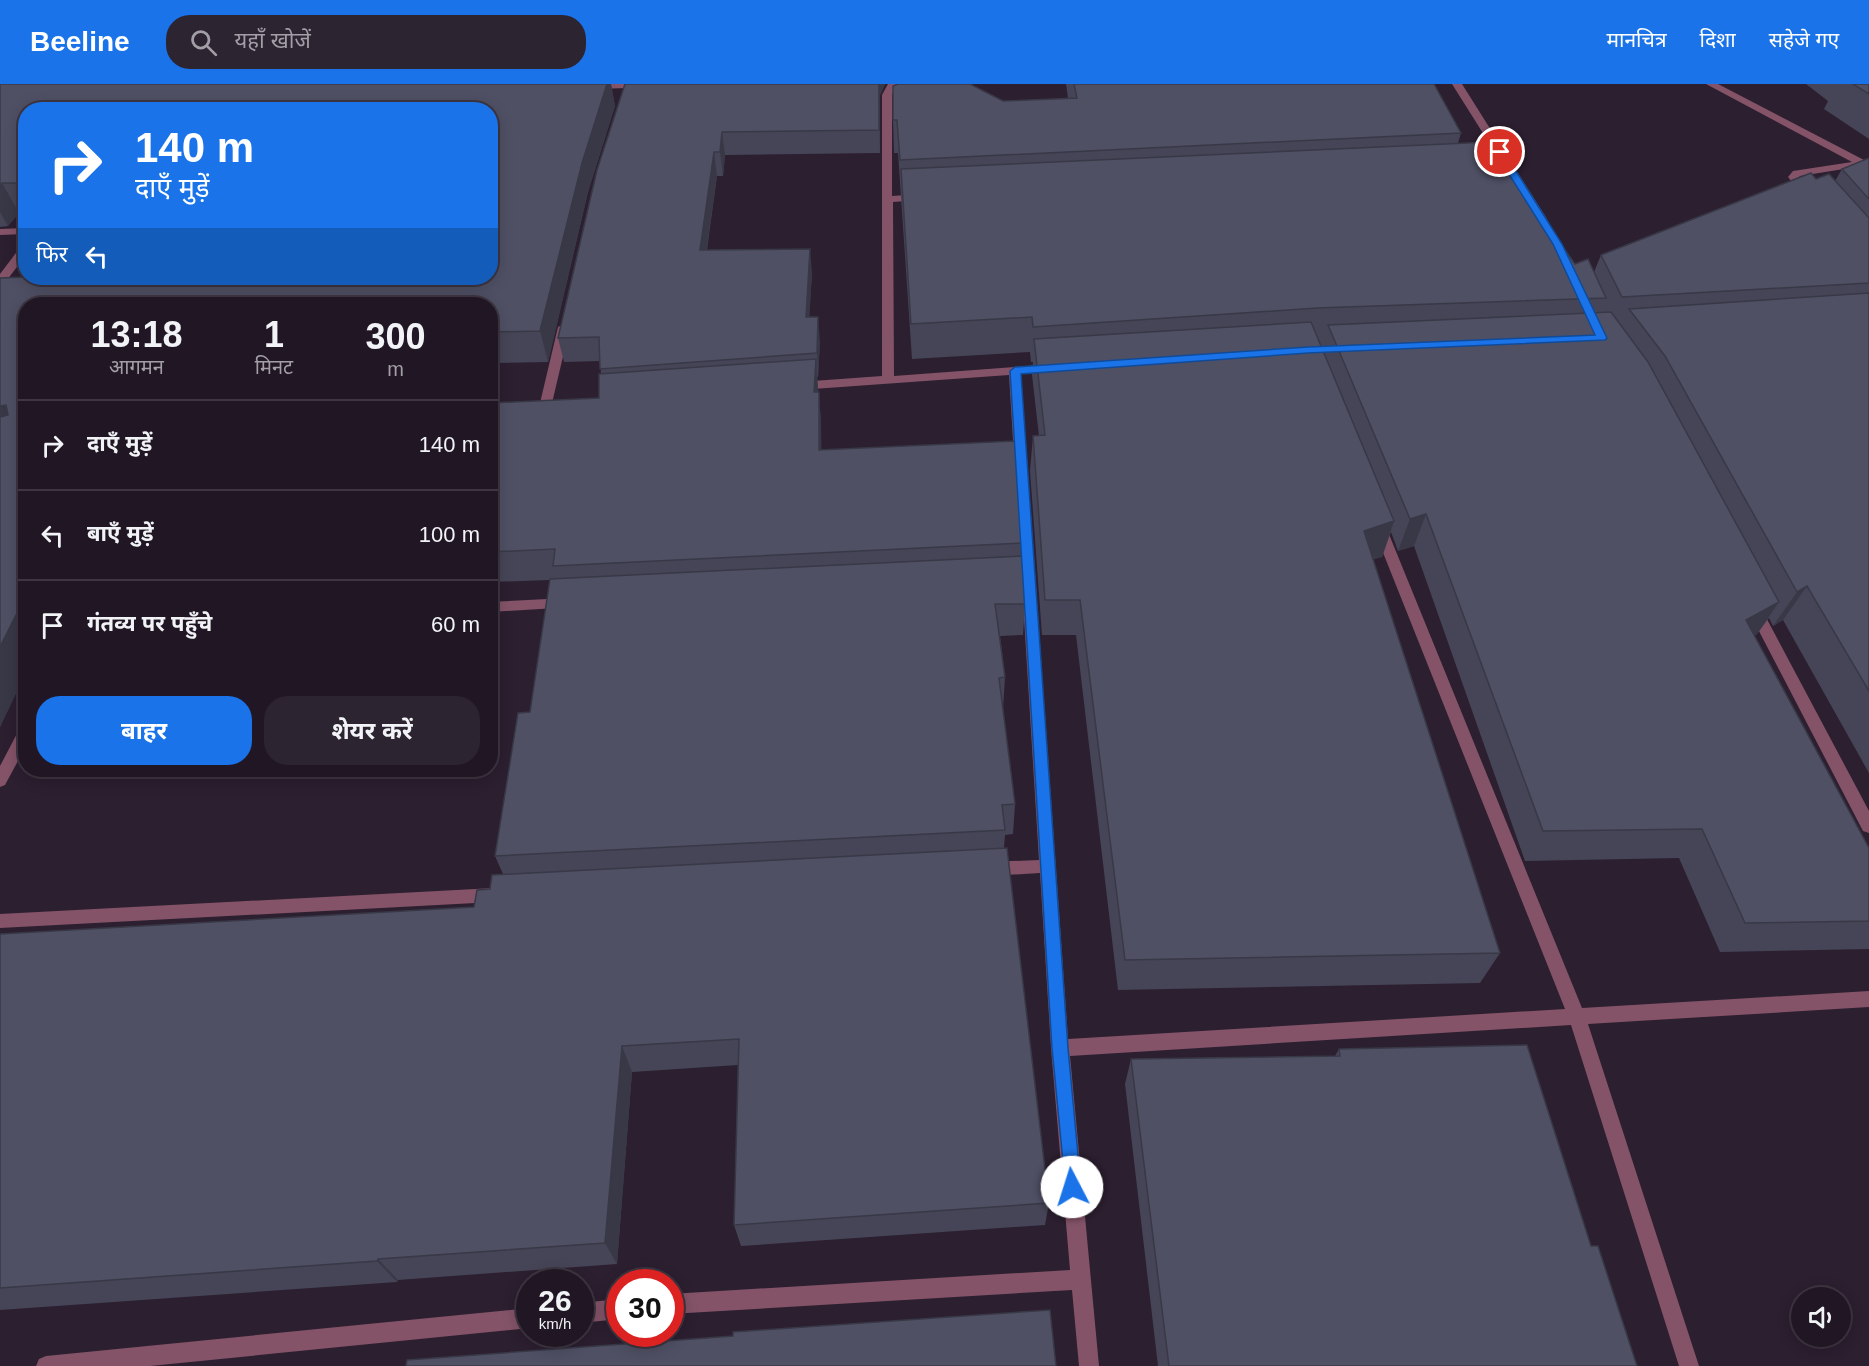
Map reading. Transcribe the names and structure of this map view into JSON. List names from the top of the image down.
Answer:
{
  "page": {
    "header": "Beeline",
    "search": "यहाँ खोजें",
    "nav": ["मानचित्र", "दिशा", "सहेजे गए"],
    "turn": ["140 m", "दाएँ मुड़ें"],
    "then": "फिर",
    "eta": [
      "13:18",
      "आगमन",
      "1",
      "मिनट",
      "300",
      "m"
    ],
    "list": [
      {
        "name": "दाएँ मुड़ें",
        "value": "140 m"
      },
      {
        "name": "बाएँ मुड़ें",
        "value": "100 m"
      },
      {
        "name": "गंतव्य पर पहुँचे",
        "value": "60 m"
      }
    ],
    "buttons": ["बाहर", "शेयर करें"],
    "speed": "26 km/h",
    "limit": "30"
  }
}
